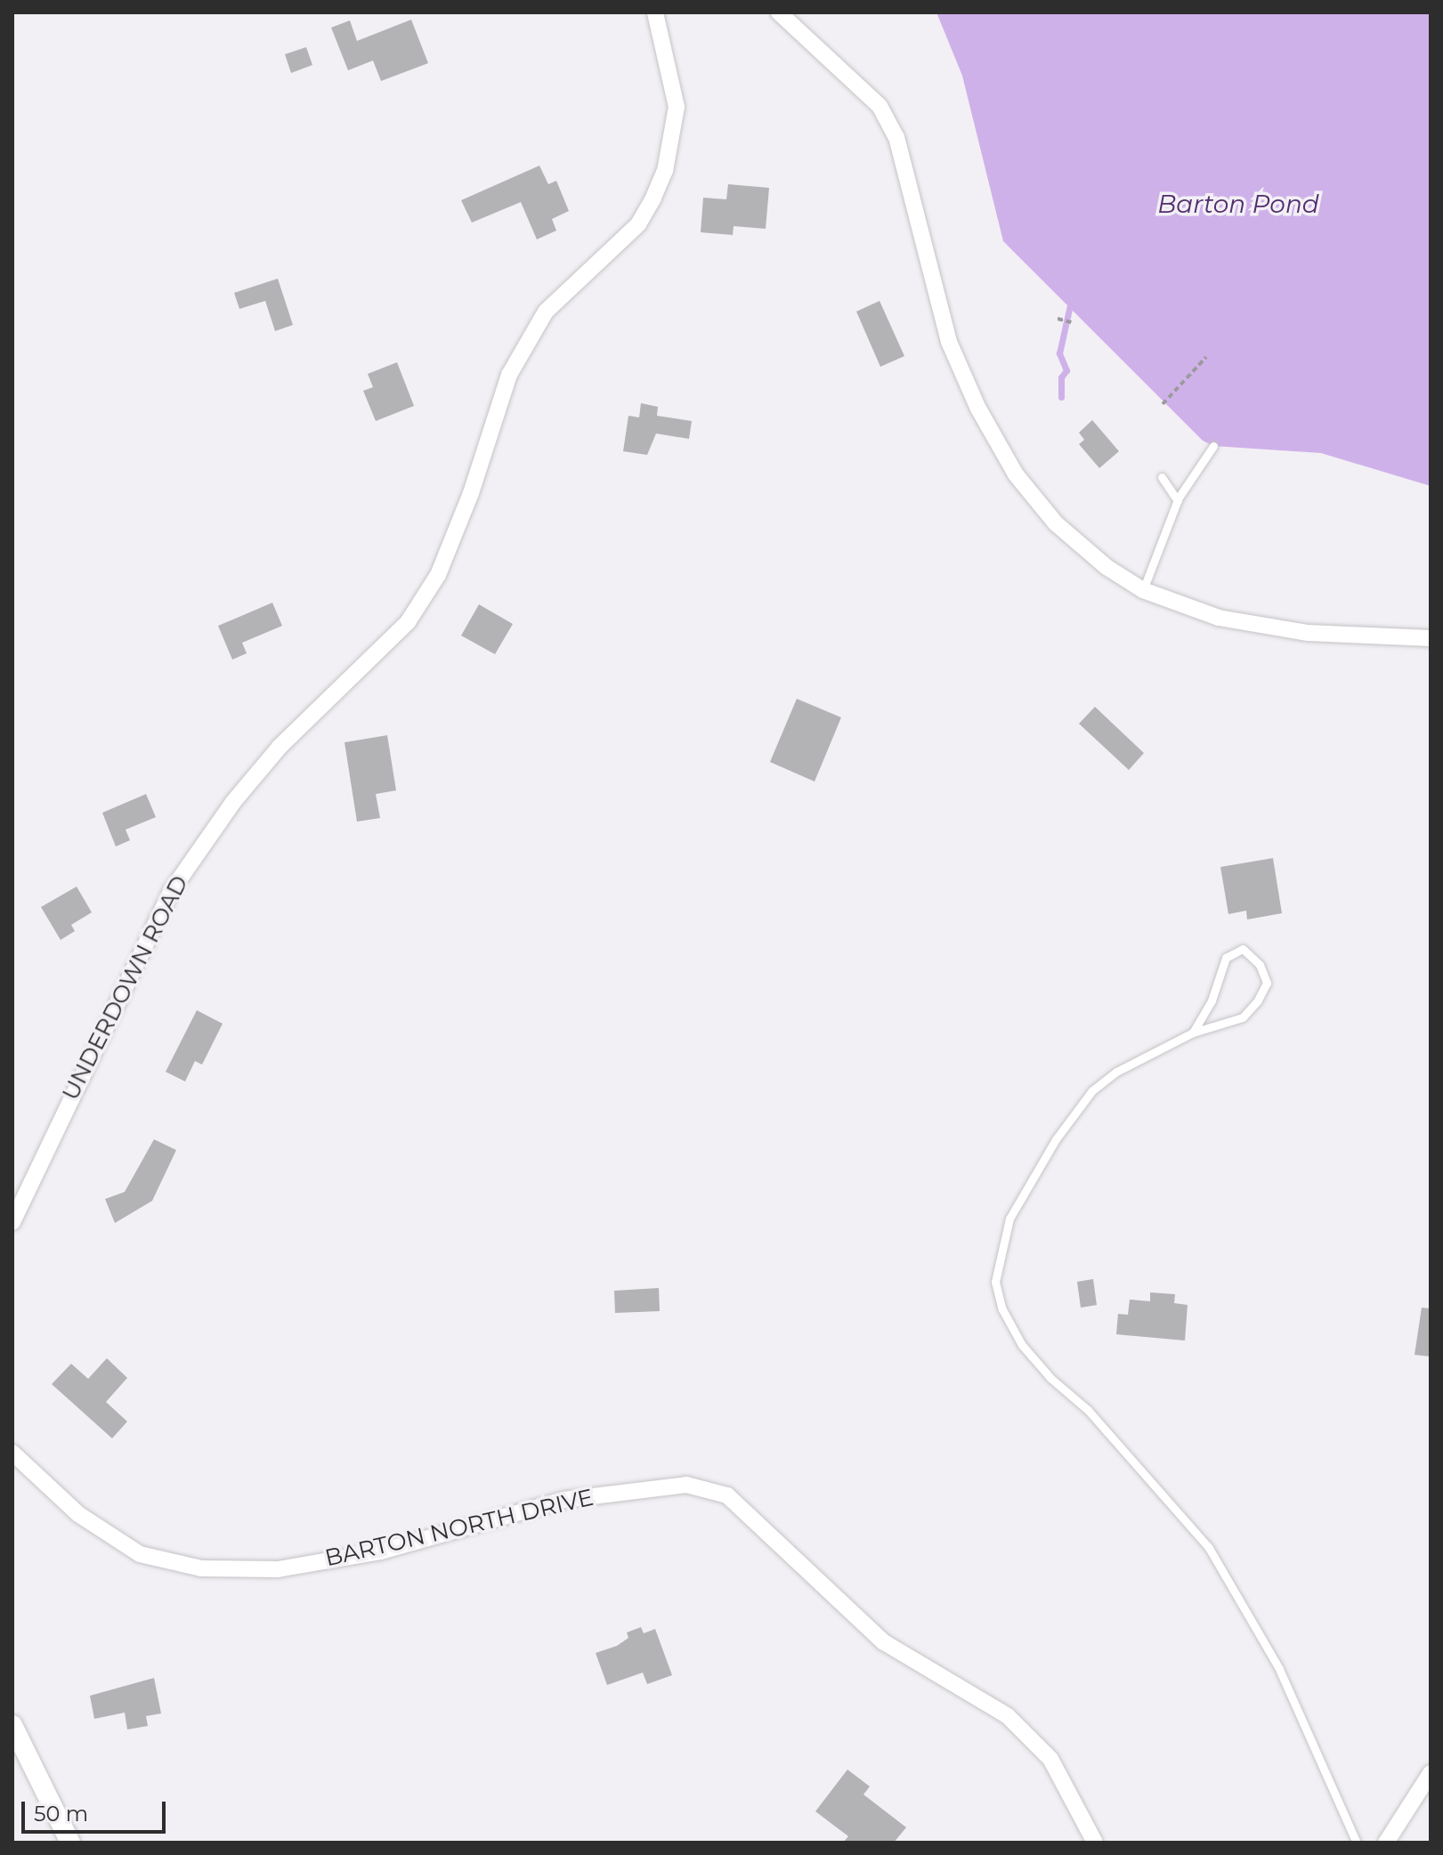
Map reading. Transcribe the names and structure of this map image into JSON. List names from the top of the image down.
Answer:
{
  "streets": {
    "street": ["UNDERDOWN ROAD", "BARTON NORTH DRIVE"]
  },
  "water": ["Barton Pond"],
  "scale_bar": "50 m"
}
